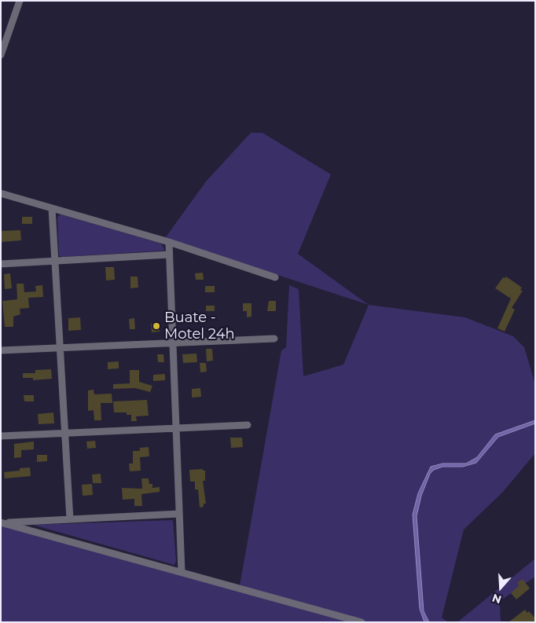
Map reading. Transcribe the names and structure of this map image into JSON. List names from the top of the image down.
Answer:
{
  "places": ["Buate - Motel 24h"],
  "north": "bottom"
}
